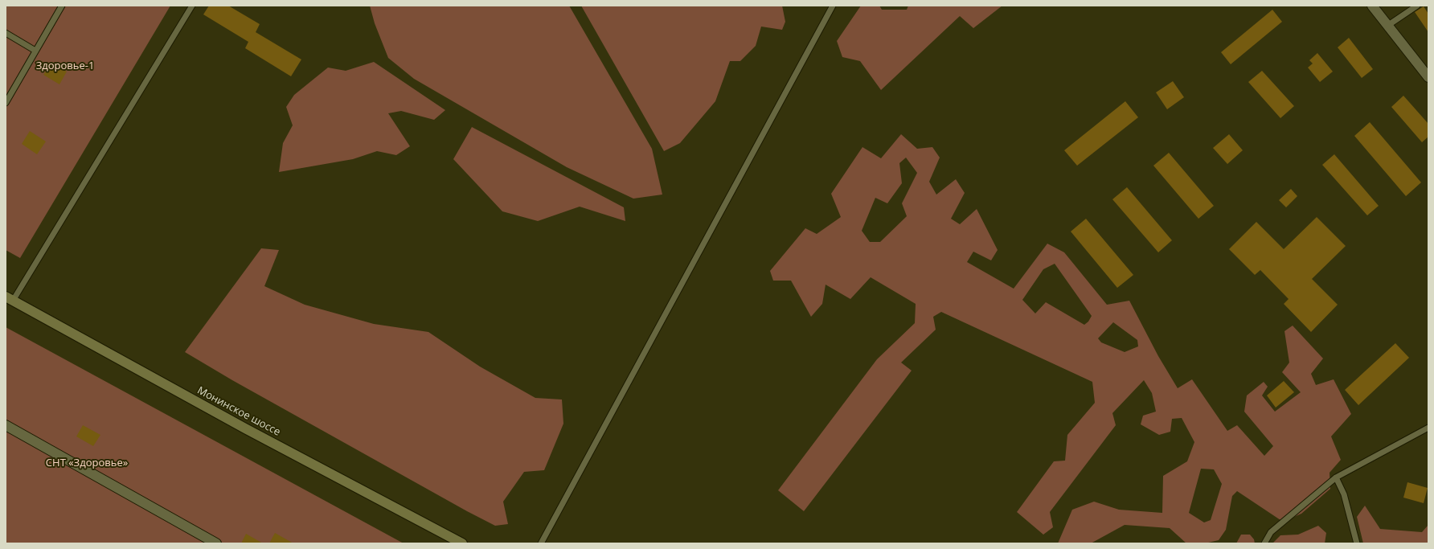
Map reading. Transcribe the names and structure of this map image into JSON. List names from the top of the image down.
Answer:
{
  "streets": {
    "main road": ["Монинское шоссе"]
  },
  "parks": ["Здоровье-1", "СНТ «Здоровье»"]
}
